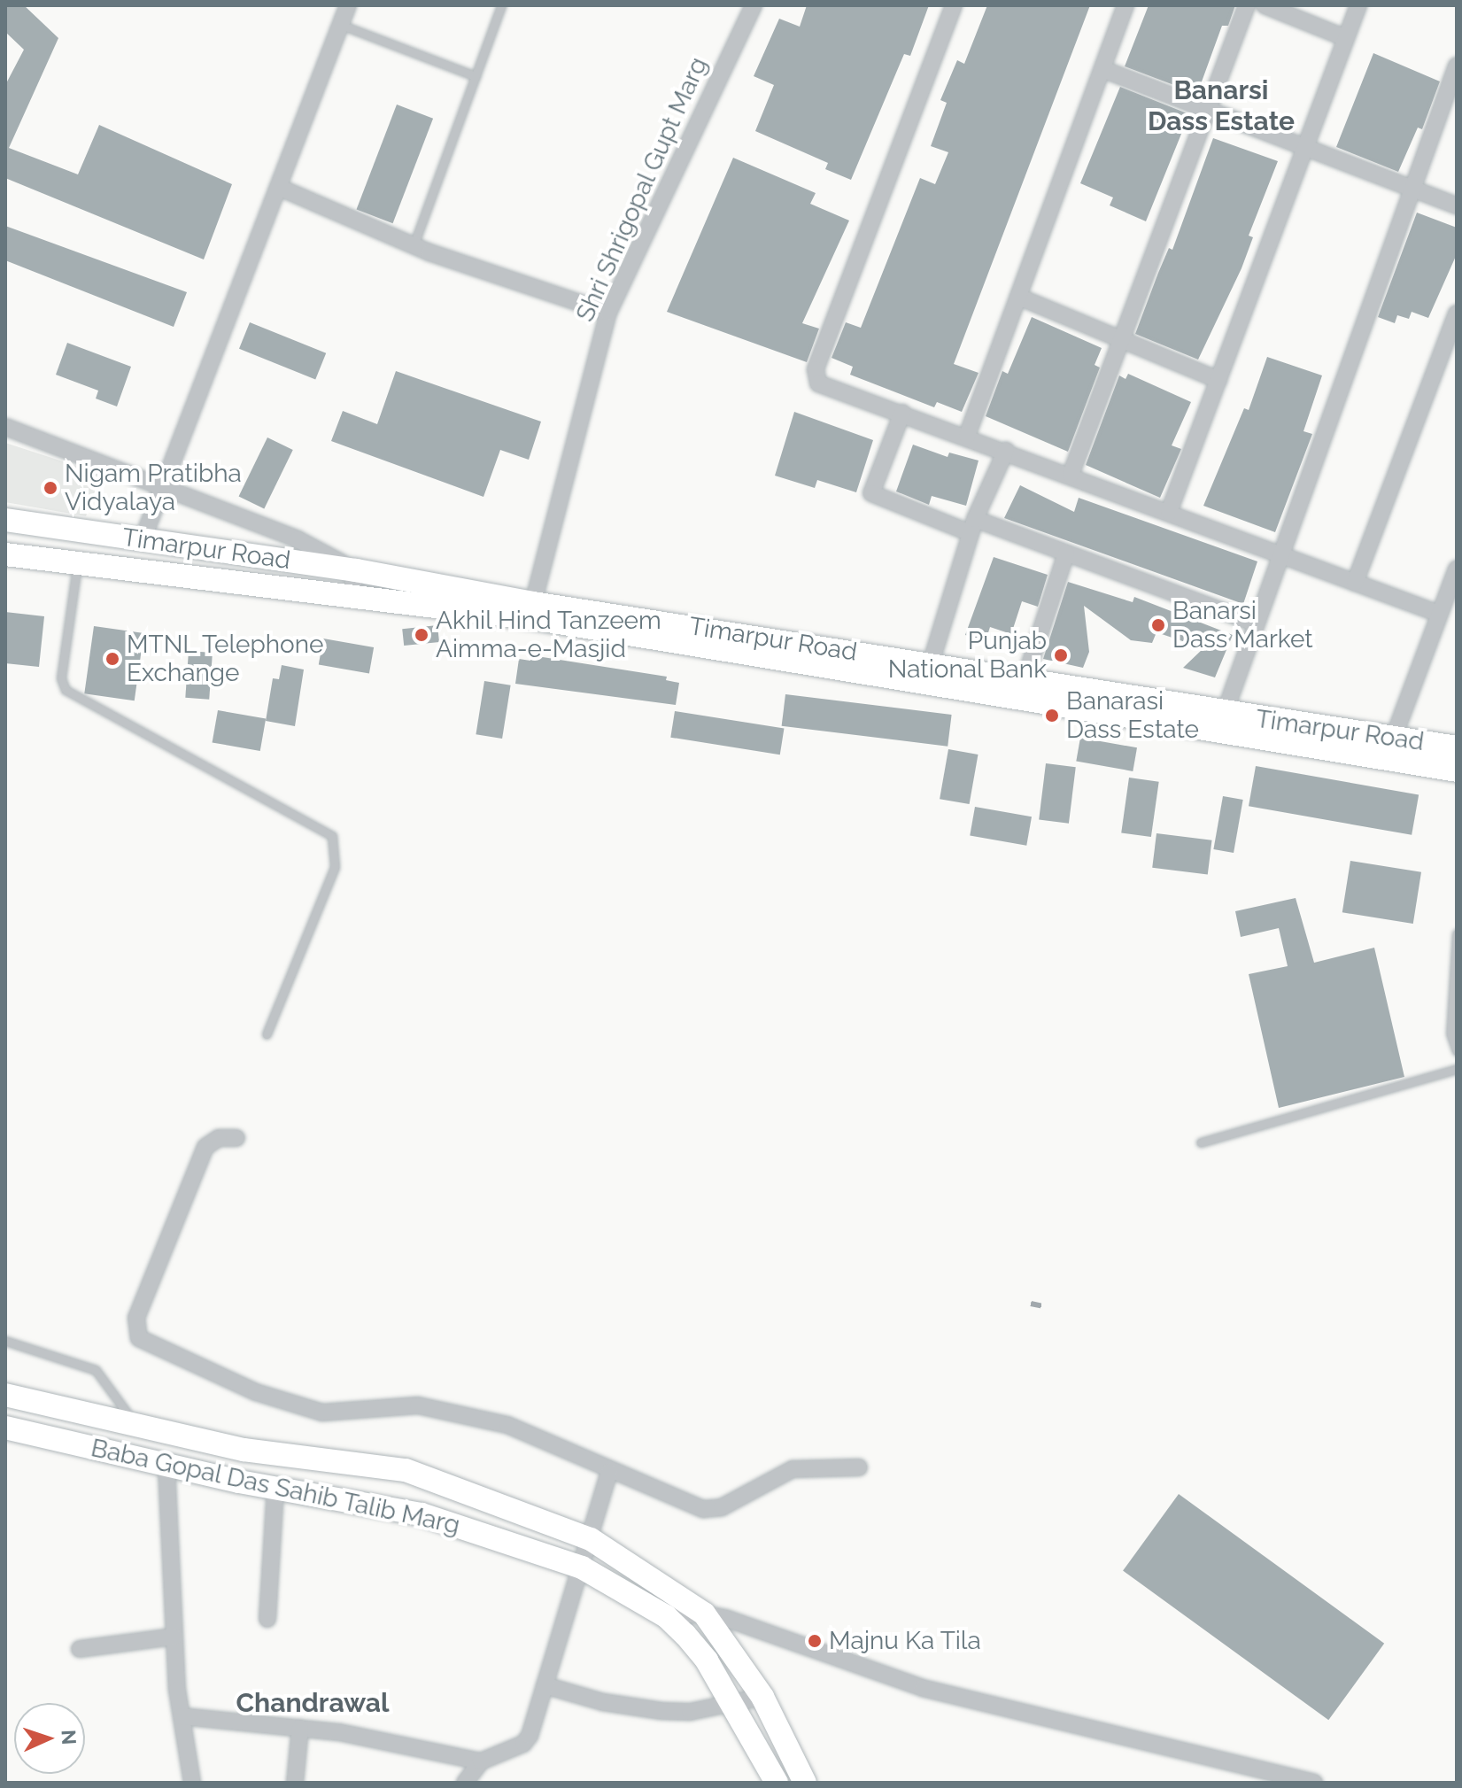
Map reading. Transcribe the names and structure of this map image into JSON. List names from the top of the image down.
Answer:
{
  "streets": {
    "street": ["Shri Shrigopal Gupt Marg", "Timarpur Road", "Baba Gopal Das Sahib Talib Marg"]
  },
  "crossings": [
    ["Shri Shrigopal Gupt Marg", "Timarpur Road"]
  ],
  "districts": ["Banarsi Dass Estate", "Chandrawal"],
  "places": [
    "Nigam Pratibha Vidyalaya",
    "Banarsi Dass Market",
    "Akhil Hind Tanzeem Aimma-e-Masjid",
    "Punjab National Bank",
    "MTNL Telephone Exchange",
    "Banarasi Dass Estate",
    "Majnu Ka Tila"
  ],
  "north": "right"
}
